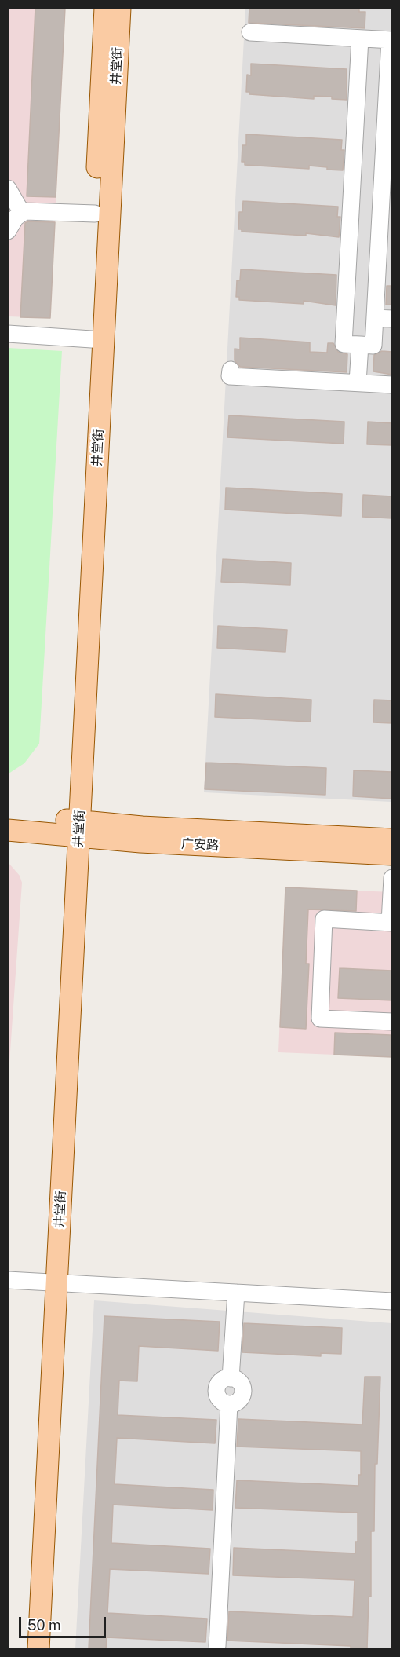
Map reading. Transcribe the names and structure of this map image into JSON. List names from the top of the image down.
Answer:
{
  "streets": {
    "main road": ["井堂街", "广安路"]
  },
  "crossings": [
    ["井堂街", "广安路"]
  ],
  "scale_bar": "50 m"
}
